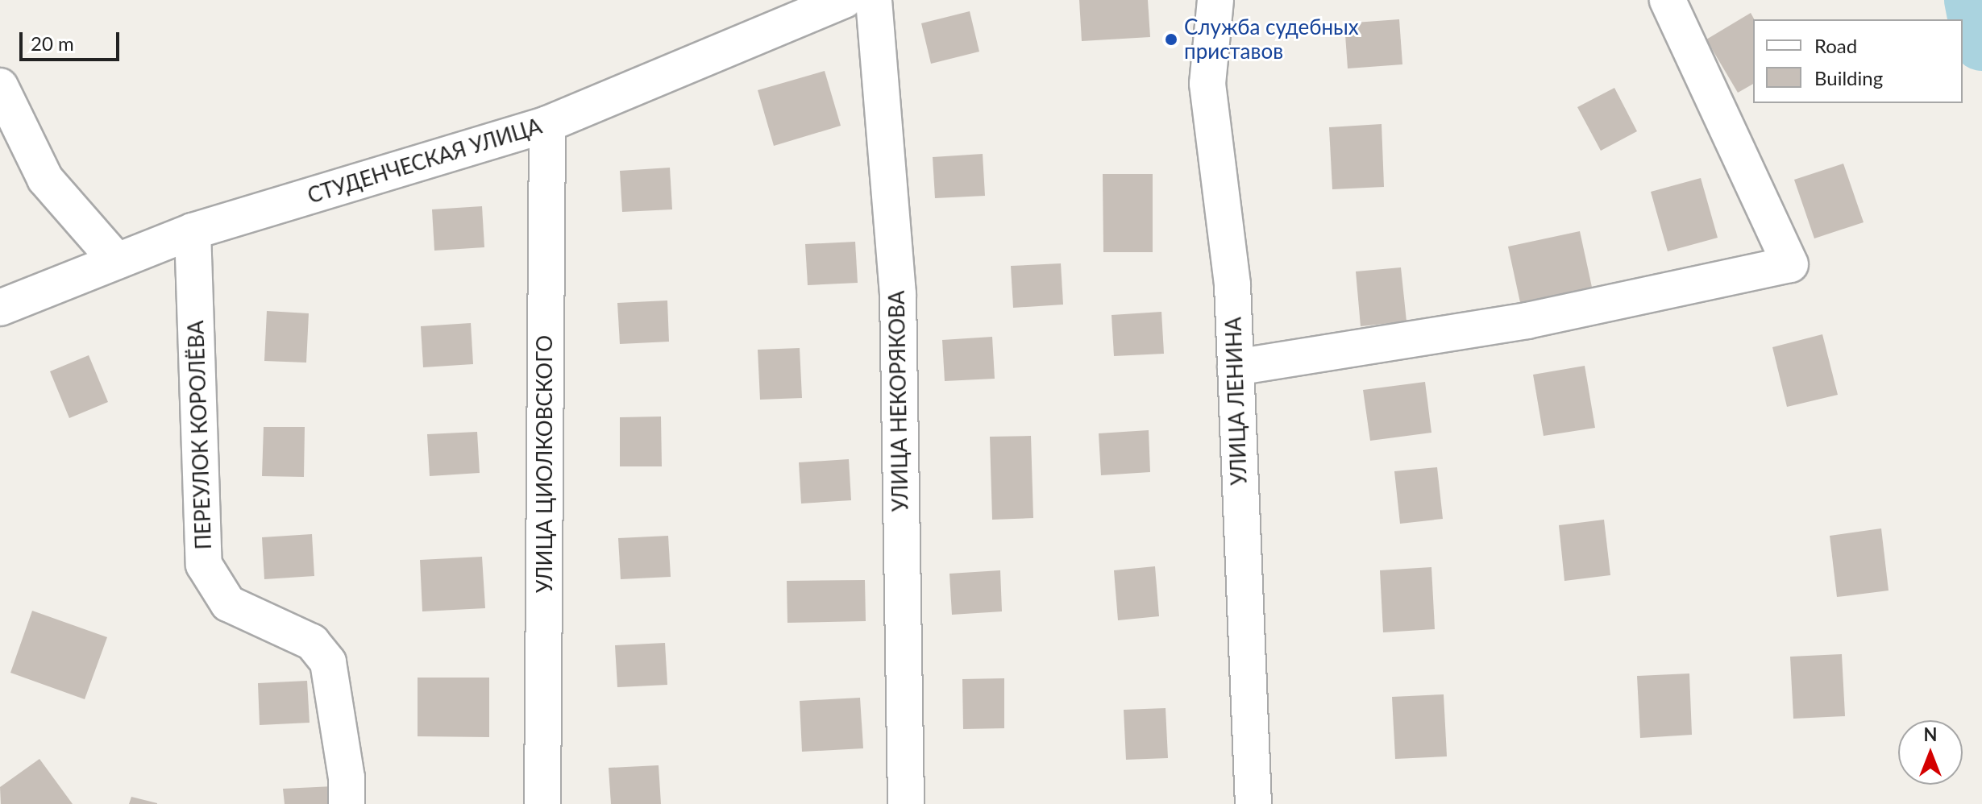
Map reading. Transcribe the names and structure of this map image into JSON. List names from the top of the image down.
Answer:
{
  "streets": {
    "street": [
      "СТУДЕНЧЕСКАЯ УЛИЦА",
      "УЛИЦА НЕКОРЯКОВА",
      "УЛИЦА ЛЕНИНА",
      "ПЕРЕУЛОК КОРОЛЁВА",
      "УЛИЦА ЦИОЛКОВСКОГО"
    ]
  },
  "crossings": [
    ["СТУДЕНЧЕСКАЯ УЛИЦА", "ПЕРЕУЛОК КОРОЛЁВА"],
    ["СТУДЕНЧЕСКАЯ УЛИЦА", "УЛИЦА ЦИОЛКОВСКОГО"]
  ],
  "places": ["Служба судебных приставов"],
  "legend": ["Road", "Building"],
  "scale_bar": "20 m",
  "north": "top"
}
